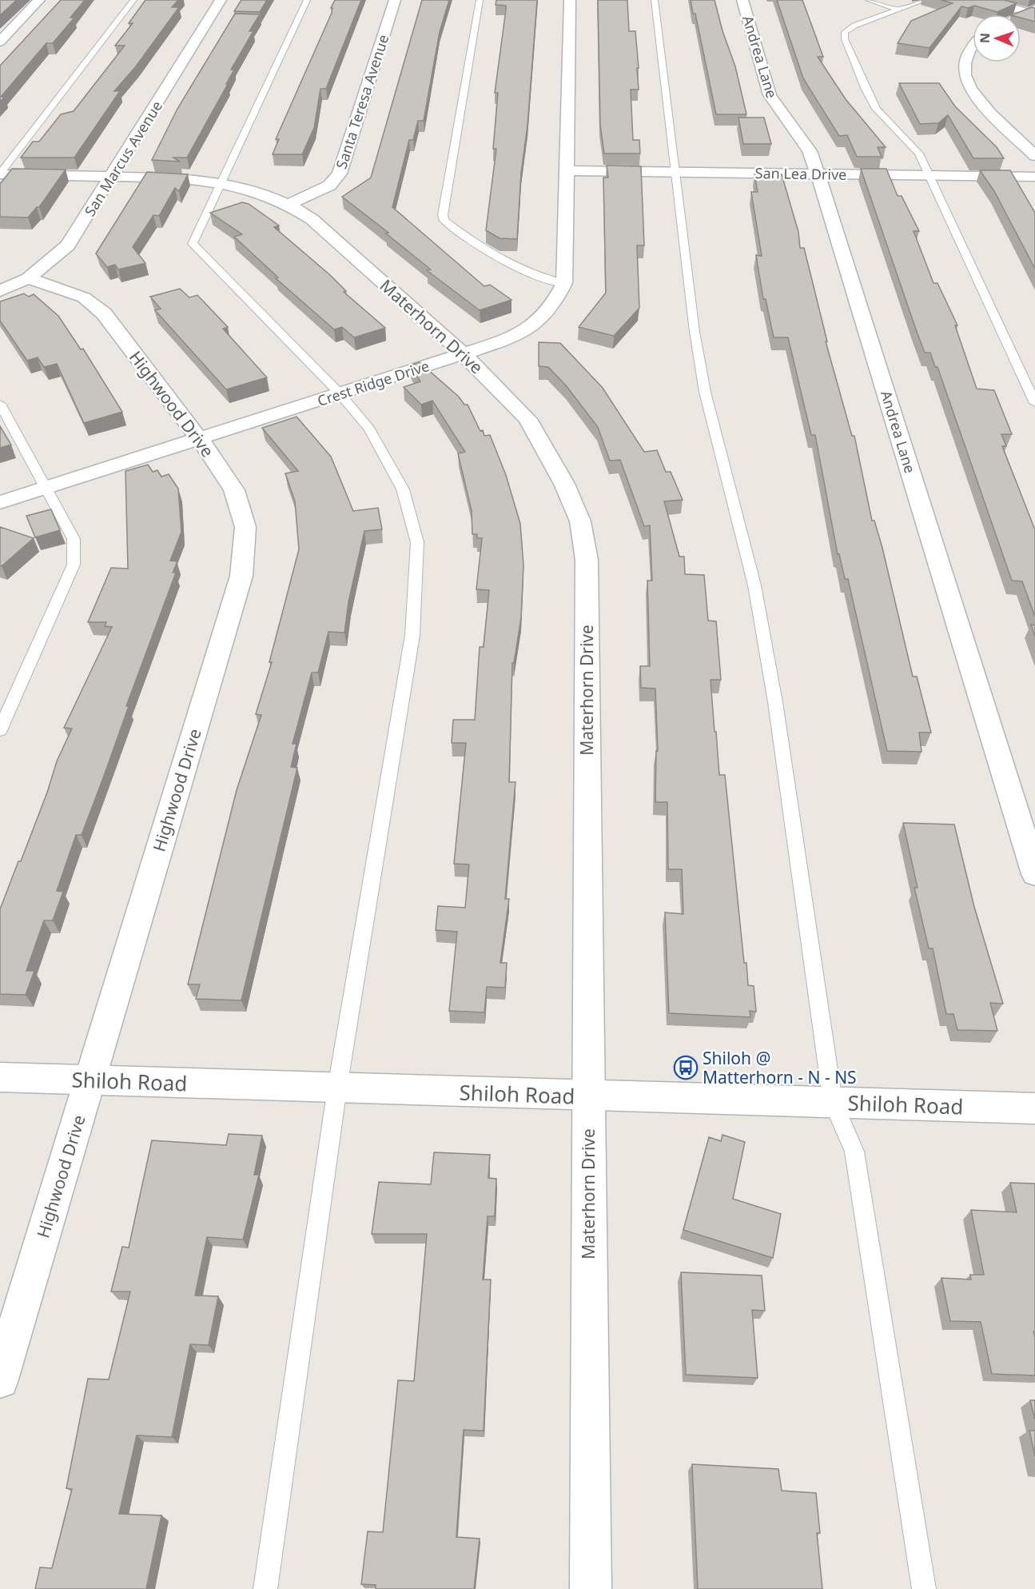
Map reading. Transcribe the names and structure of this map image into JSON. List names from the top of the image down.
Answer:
{
  "streets": {
    "street": [
      "Andrea Lane",
      "Santa Teresa Avenue",
      "San Marcus Avenue",
      "San Lea Drive",
      "Materhorn Drive",
      "Crest Ridge Drive",
      "Highwood Drive",
      "Shiloh Road"
    ]
  },
  "crossings": [
    ["Andrea Lane", "San Lea Drive"],
    ["Santa Teresa Avenue", "Materhorn Drive"],
    ["San Marcus Avenue", "Materhorn Drive"],
    ["San Marcus Avenue", "Highwood Drive"],
    ["San Lea Drive", "Crest Ridge Drive"],
    ["Materhorn Drive", "Crest Ridge Drive"],
    ["Materhorn Drive", "Shiloh Road"],
    ["Crest Ridge Drive", "Highwood Drive"],
    ["Highwood Drive", "Shiloh Road"]
  ],
  "places": {
    "bus stop": ["Shiloh @ Matterhorn - N - NS"]
  },
  "north": "left"
}
